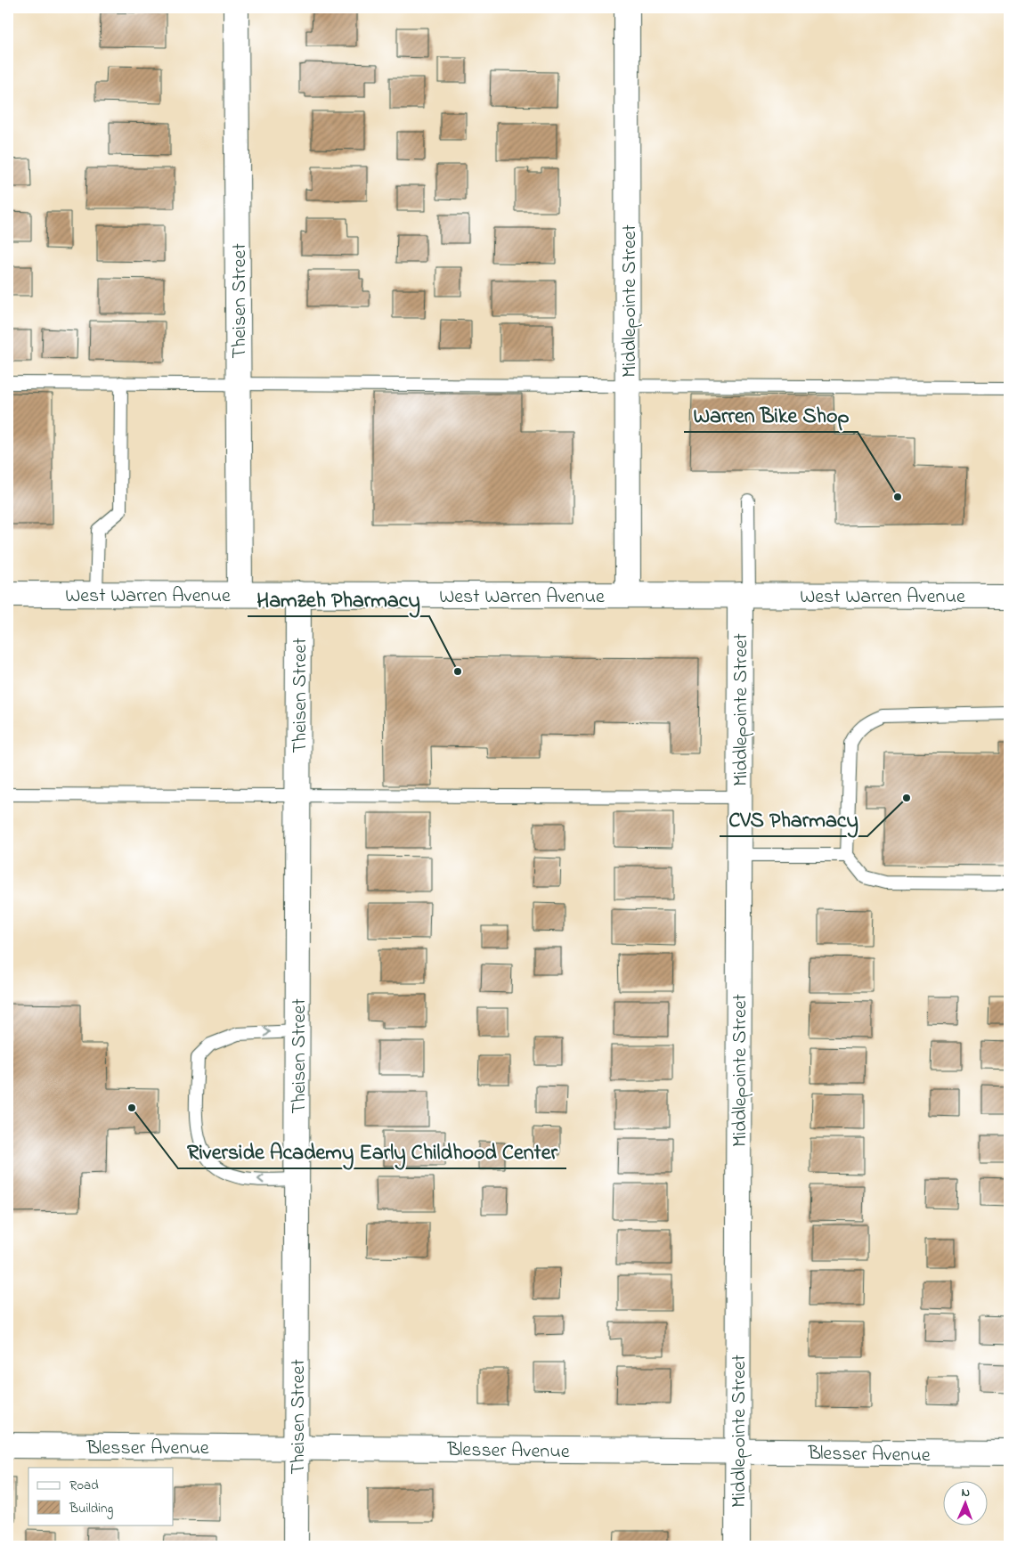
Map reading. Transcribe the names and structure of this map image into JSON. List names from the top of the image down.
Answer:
{
  "streets": {
    "street": [
      "Theisen Street",
      "Middlepointe Street",
      "West Warren Avenue",
      "Blesser Avenue"
    ]
  },
  "crossings": [
    ["Theisen Street", "West Warren Avenue"],
    ["Theisen Street", "Blesser Avenue"],
    ["Middlepointe Street", "West Warren Avenue"],
    ["Middlepointe Street", "Blesser Avenue"]
  ],
  "places": [
    "Warren Bike Shop",
    "Hamzeh Pharmacy",
    "CVS Pharmacy",
    "Riverside Academy Early Childhood Center"
  ],
  "legend": ["Road", "Building"],
  "north": "top"
}
